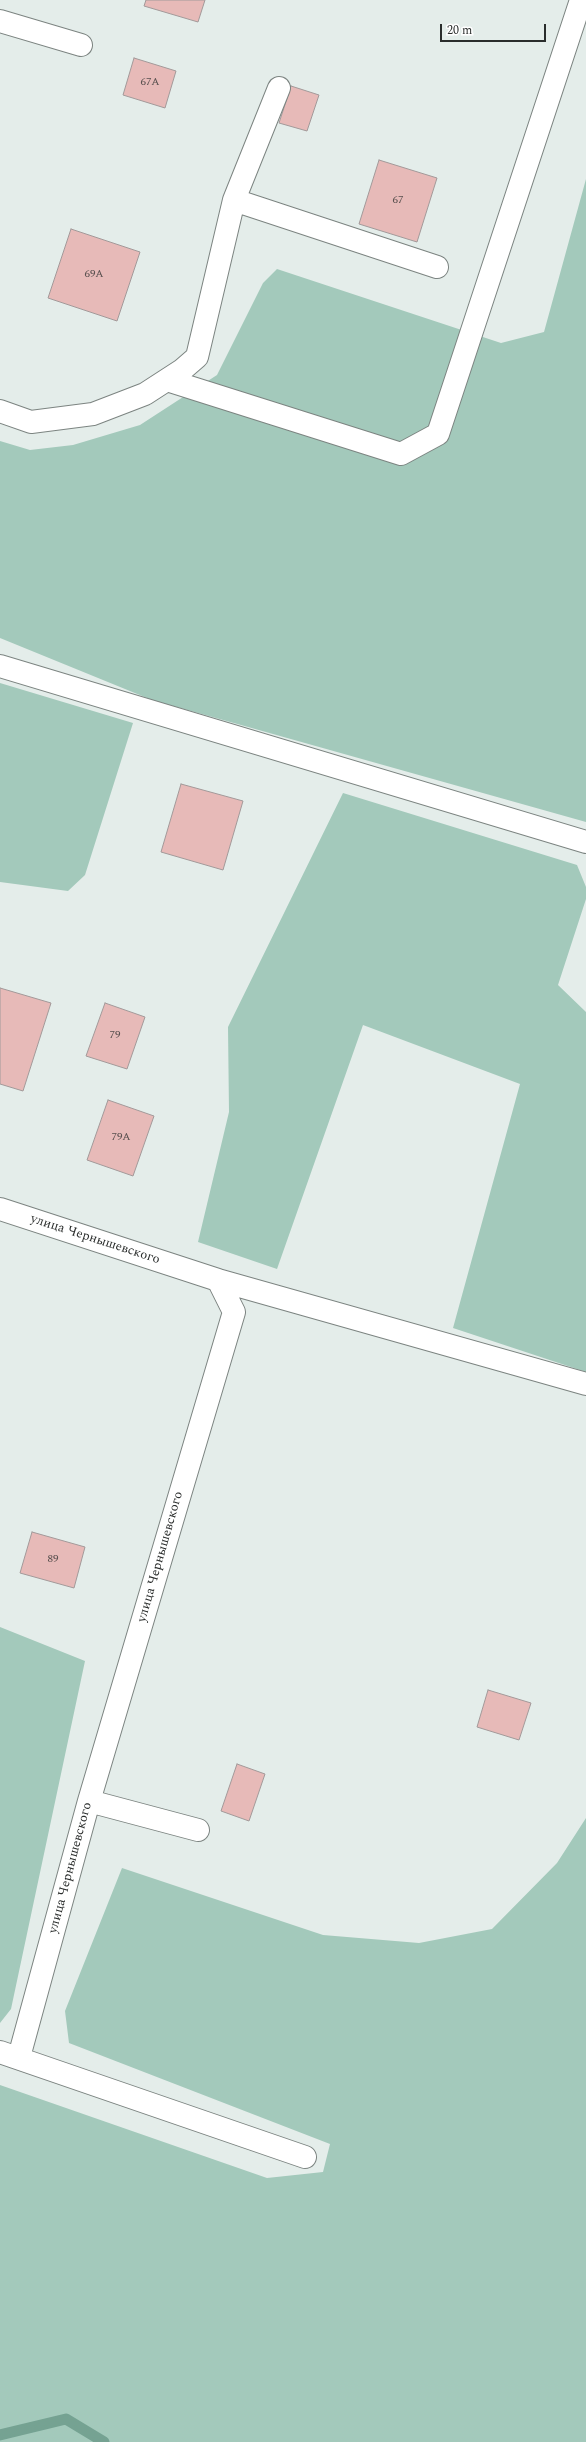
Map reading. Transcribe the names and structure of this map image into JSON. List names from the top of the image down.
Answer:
{
  "streets": {
    "lane": ["улица Чернышевского"]
  },
  "house_numbers": [
    "67А",
    "67",
    "69А",
    "79",
    "79А",
    "89"
  ],
  "scale_bar": "20 m"
}
